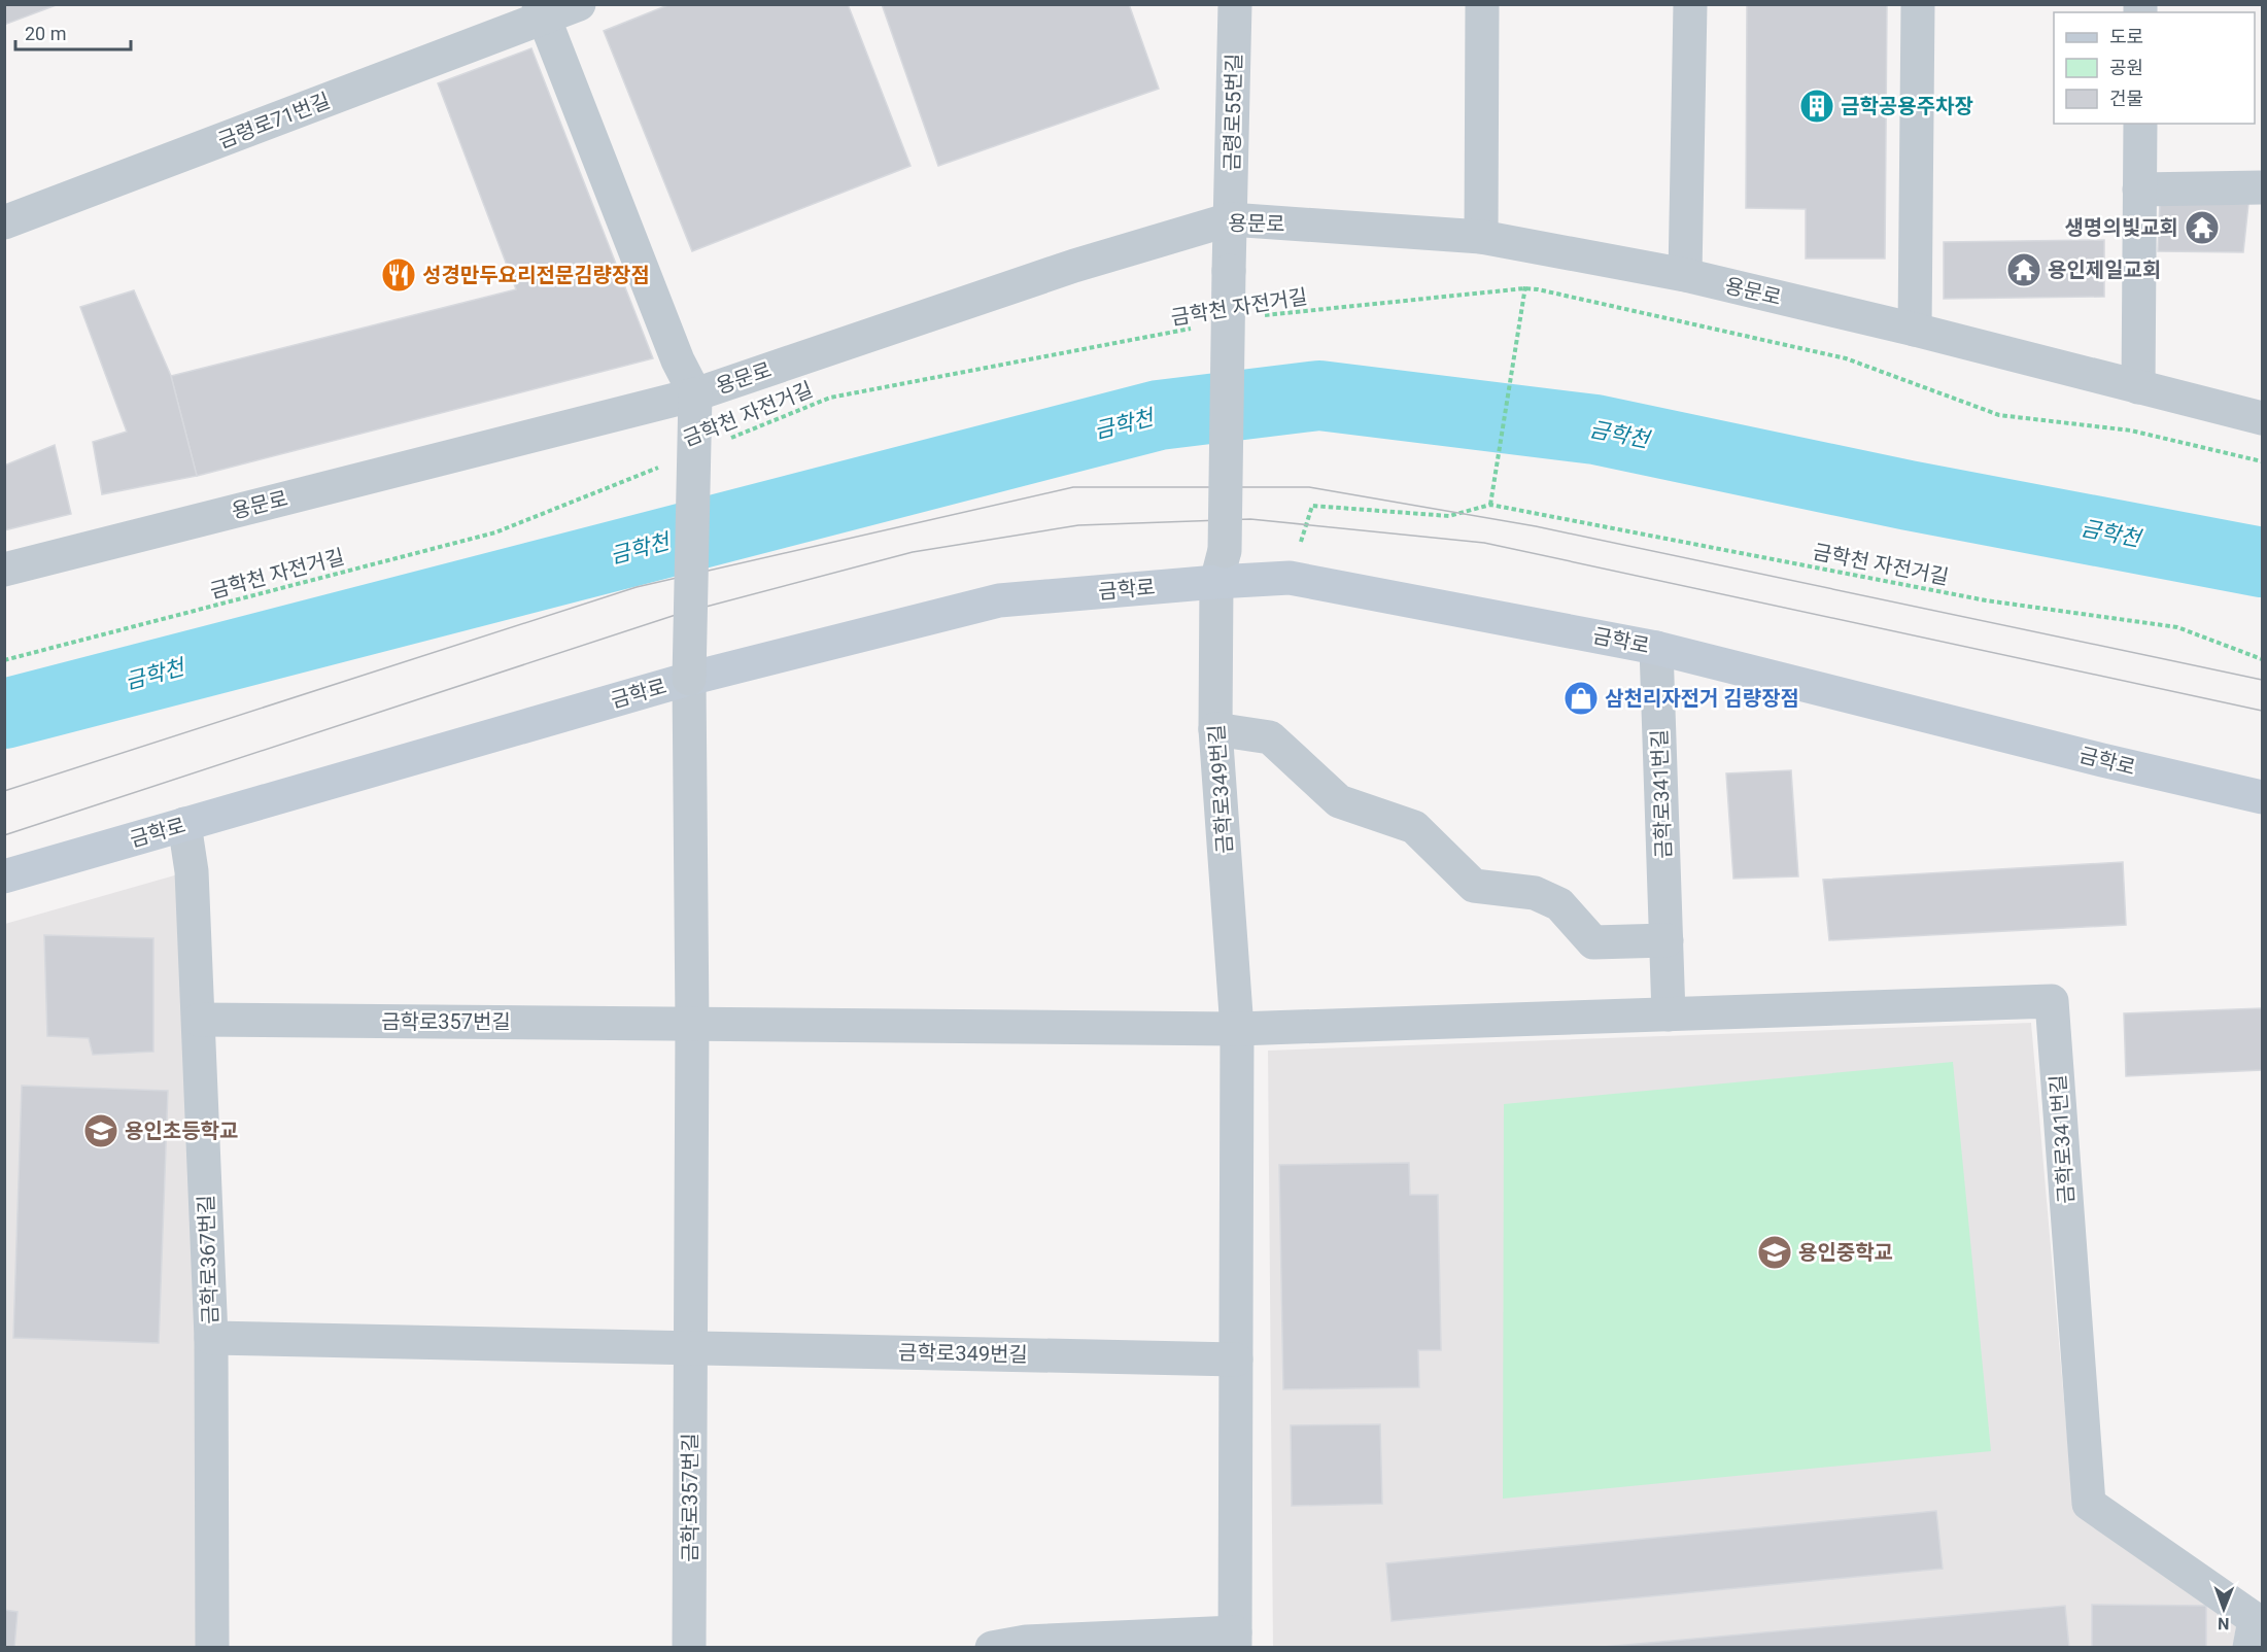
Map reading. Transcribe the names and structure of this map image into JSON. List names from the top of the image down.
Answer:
{
  "streets": {
    "main road": ["금학로"],
    "street": [
      "금령로55번길",
      "금령로71번길",
      "용문로",
      "금학로349번길",
      "금학로341번길",
      "금학로357번길",
      "금학로367번길"
    ],
    "path": ["금학천 자전거길"]
  },
  "crossings": [
    ["금령로55번길", "용문로"],
    ["금령로55번길", "금학로349번길"],
    ["용문로", "금학로357번길"],
    ["금학천 자전거길", "금학로"],
    ["금학로", "금학로349번길"],
    ["금학로", "금학로341번길"],
    ["금학로", "금학로357번길"],
    ["금학로", "금학로367번길"],
    ["금학로349번길", "금학로357번길"],
    ["금학로357번길", "금학로367번길"]
  ],
  "water": ["금학천"],
  "places": {
    "building": ["금학공용주차장"],
    "temple": ["생명의빛교회", "용인제일교회"],
    "restaurant": ["성경만두요리전문김량장점"],
    "shop": ["삼천리자전거 김량장점"],
    "school or university": ["용인초등학교", "용인중학교"]
  },
  "legend": ["도로", "공원", "건물"],
  "scale_bar": "20 m",
  "north": "bottom"
}
